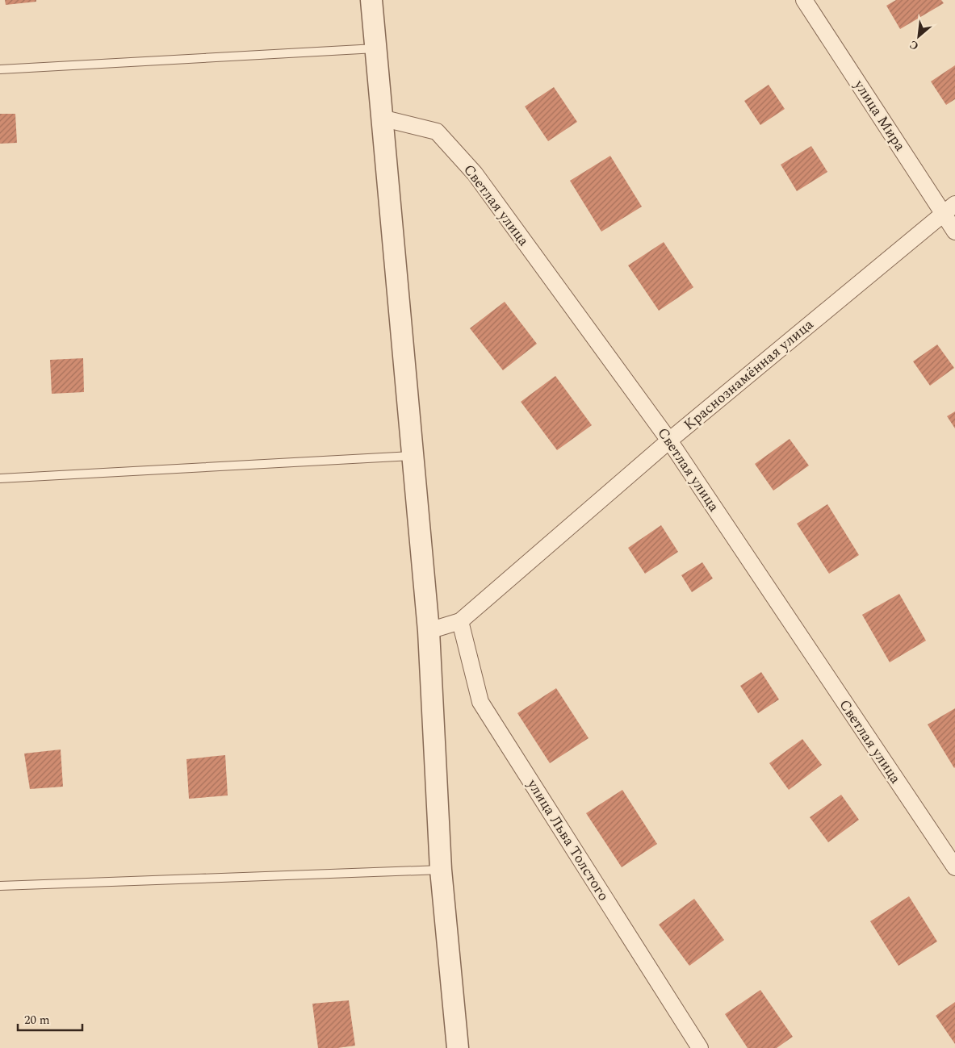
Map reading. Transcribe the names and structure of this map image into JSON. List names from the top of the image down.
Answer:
{
  "streets": {
    "street": [
      "улица Мира",
      "Светлая улица",
      "Краснознамённая улица",
      "улица Льва Толстого"
    ]
  },
  "crossings": [
    ["улица Мира", "Краснознамённая улица"],
    ["Светлая улица", "Краснознамённая улица"],
    ["Краснознамённая улица", "улица Льва Толстого"]
  ],
  "scale_bar": "20 m",
  "north": "bottom left"
}
